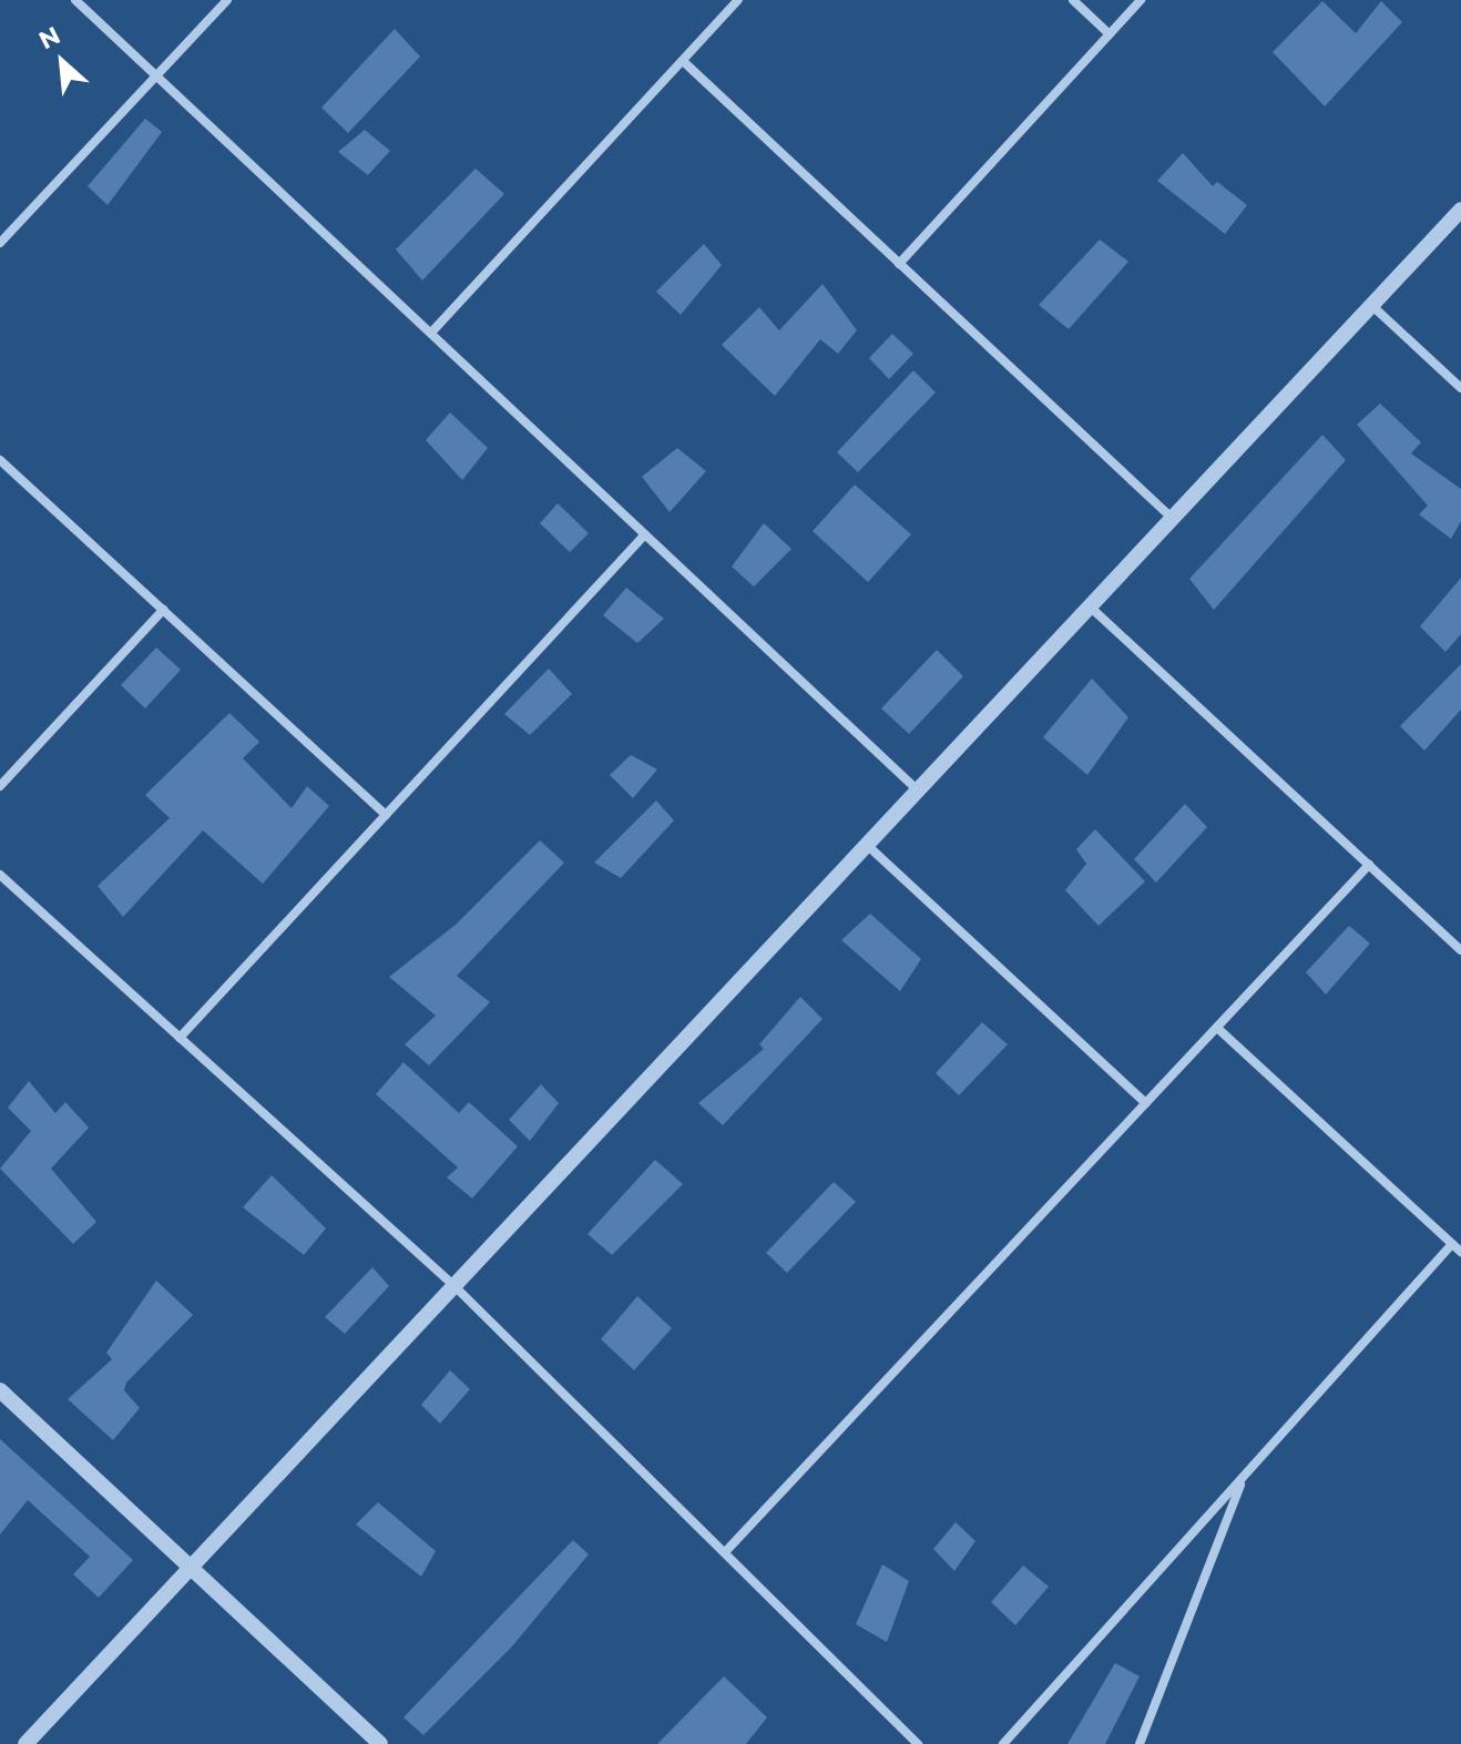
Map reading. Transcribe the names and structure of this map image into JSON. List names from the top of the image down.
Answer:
{
  "north": "top left"
}
